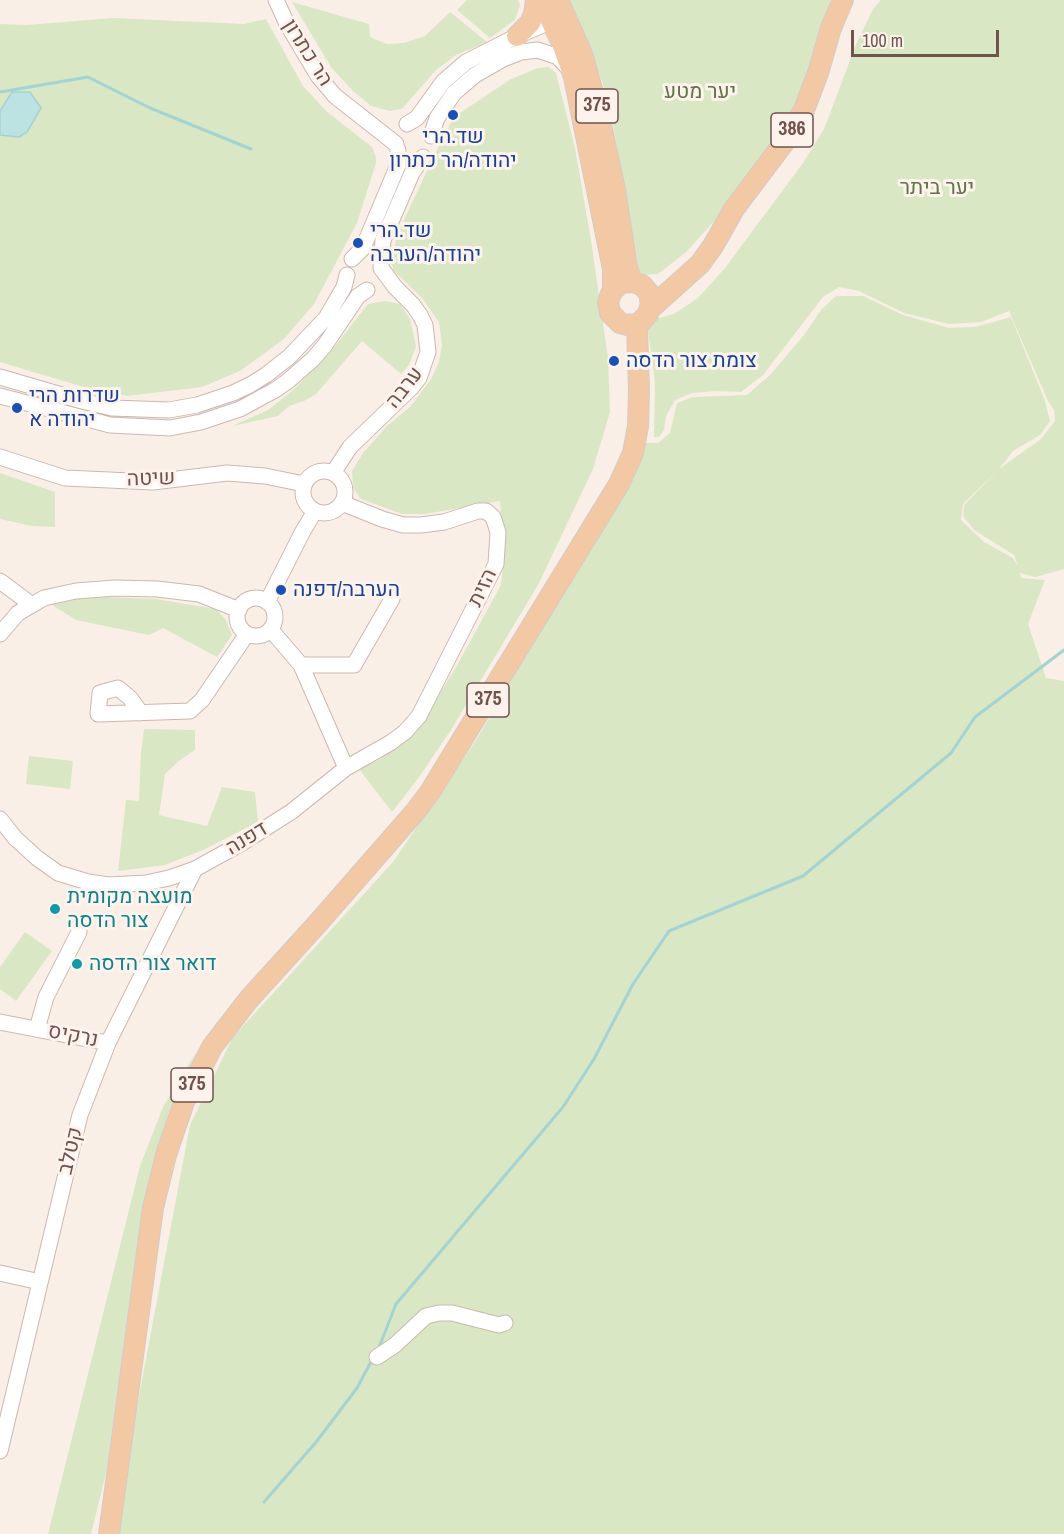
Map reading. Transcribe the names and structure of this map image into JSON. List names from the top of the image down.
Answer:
{
  "streets": {
    "main road": ["375", "386"],
    "street": [
      "הר כתרון",
      "ערבה",
      "שיטה",
      "הזית",
      "דפנה",
      "נרקיס",
      "קטלב"
    ]
  },
  "crossings": [
    ["375", "386"],
    ["ערבה", "שיטה"],
    ["ערבה", "הזית"],
    ["שיטה", "הזית"],
    ["הזית", "דפנה"],
    ["דפנה", "קטלב"],
    ["נרקיס", "קטלב"]
  ],
  "parks": ["יער מטע", "יער ביתר"],
  "places": [
    "שד.הרי יהודה/הר כתרון",
    "שד.הרי יהודה/הערבה",
    "צומת צור הדסה",
    "שדרות הרי יהודה א",
    "הערבה/דפנה",
    "מועצה מקומית צור הדסה",
    "דואר צור הדסה"
  ],
  "scale_bar": "100 m"
}
